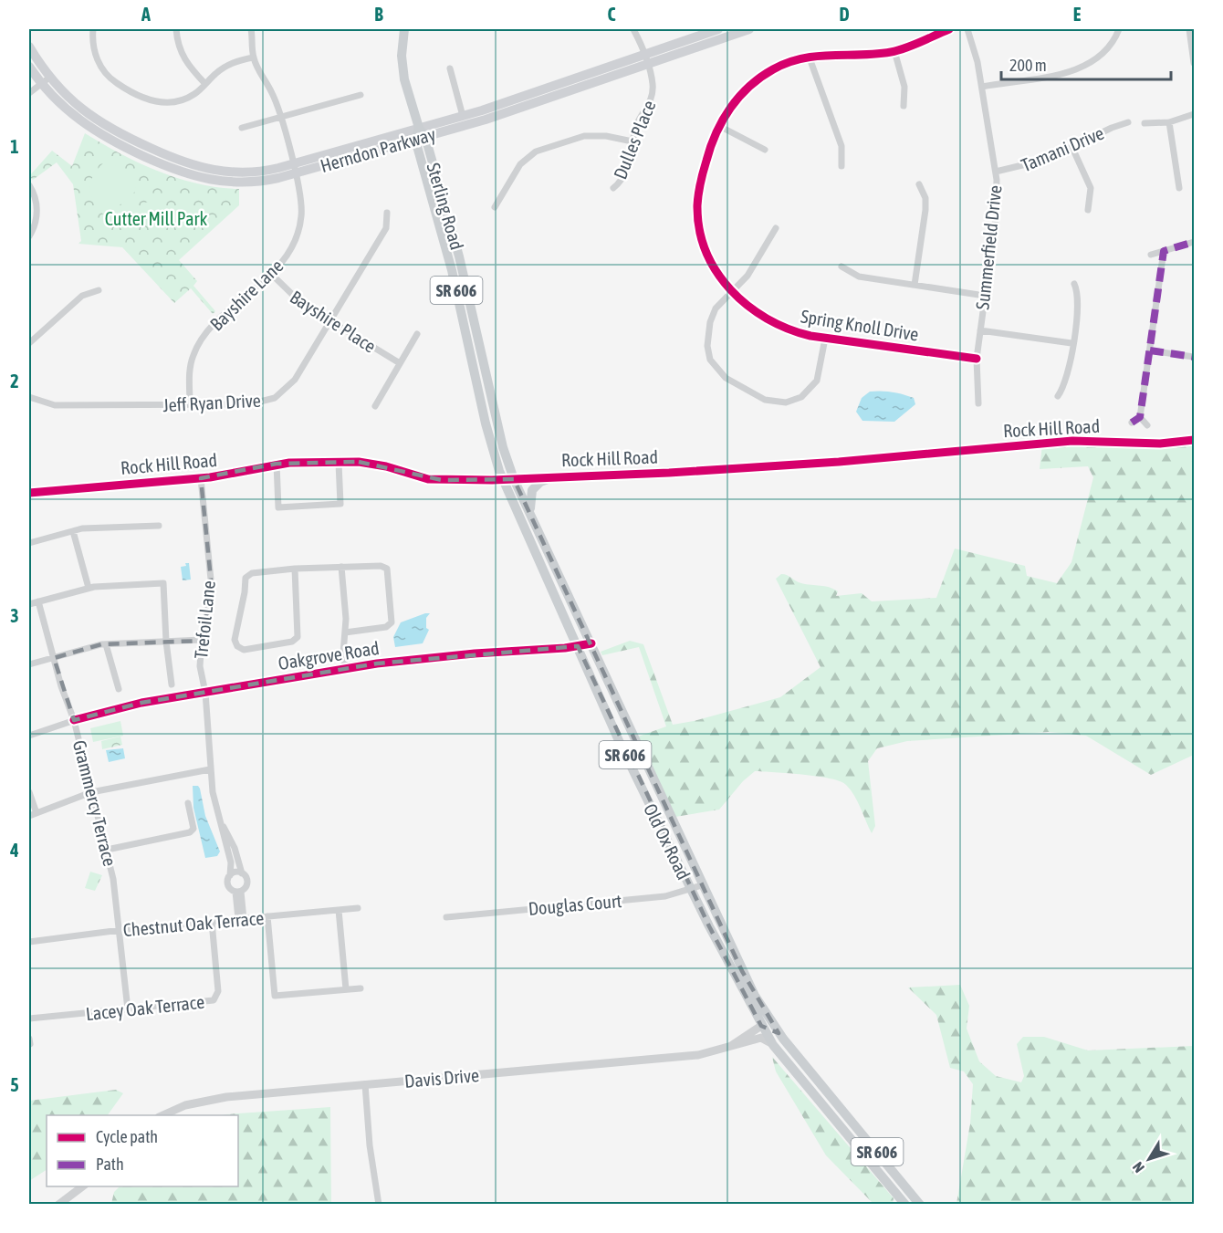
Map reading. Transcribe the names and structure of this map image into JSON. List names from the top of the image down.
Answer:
{
  "streets": {
    "main road": [
      "Herndon Parkway",
      "Sterling Road",
      "SR 606",
      "Old Ox Road"
    ],
    "street": [
      "Dulles Place",
      "Tamani Drive",
      "Summerfield Drive",
      "Bayshire Lane",
      "Bayshire Place",
      "Spring Knoll Drive",
      "Jeff Ryan Drive",
      "Rock Hill Road",
      "Trefoil Lane",
      "Oakgrove Road",
      "Grammercy Terrace",
      "Douglas Court",
      "Chestnut Oak Terrace",
      "Lacey Oak Terrace",
      "Davis Drive"
    ]
  },
  "crossings": [
    ["Dulles Place", "Herndon Parkway"],
    ["Tamani Drive", "Summerfield Drive"],
    ["Herndon Parkway", "Sterling Road"],
    ["Herndon Parkway", "Bayshire Lane"],
    ["Sterling Road", "Old Ox Road"],
    ["Summerfield Drive", "Spring Knoll Drive"],
    ["Bayshire Lane", "Bayshire Place"],
    ["Bayshire Lane", "Jeff Ryan Drive"],
    ["Bayshire Place", "Jeff Ryan Drive"],
    ["Rock Hill Road", "Trefoil Lane"],
    ["Rock Hill Road", "Old Ox Road"],
    ["Trefoil Lane", "Oakgrove Road"],
    ["Trefoil Lane", "Chestnut Oak Terrace"],
    ["Oakgrove Road", "Grammercy Terrace"],
    ["Oakgrove Road", "Old Ox Road"],
    ["Grammercy Terrace", "Chestnut Oak Terrace"],
    ["Grammercy Terrace", "Lacey Oak Terrace"],
    ["Old Ox Road", "Douglas Court"],
    ["Old Ox Road", "Davis Drive"],
    ["Chestnut Oak Terrace", "Lacey Oak Terrace"]
  ],
  "parks": ["Cutter Mill Park"],
  "legend": ["Cycle path", "Path"],
  "scale_bar": "200 m",
  "north": "bottom left",
  "grid": {
    "columns": [
      "A",
      "B",
      "C",
      "D",
      "E"
    ],
    "rows": [
      "1",
      "2",
      "3",
      "4",
      "5"
    ]
  }
}
